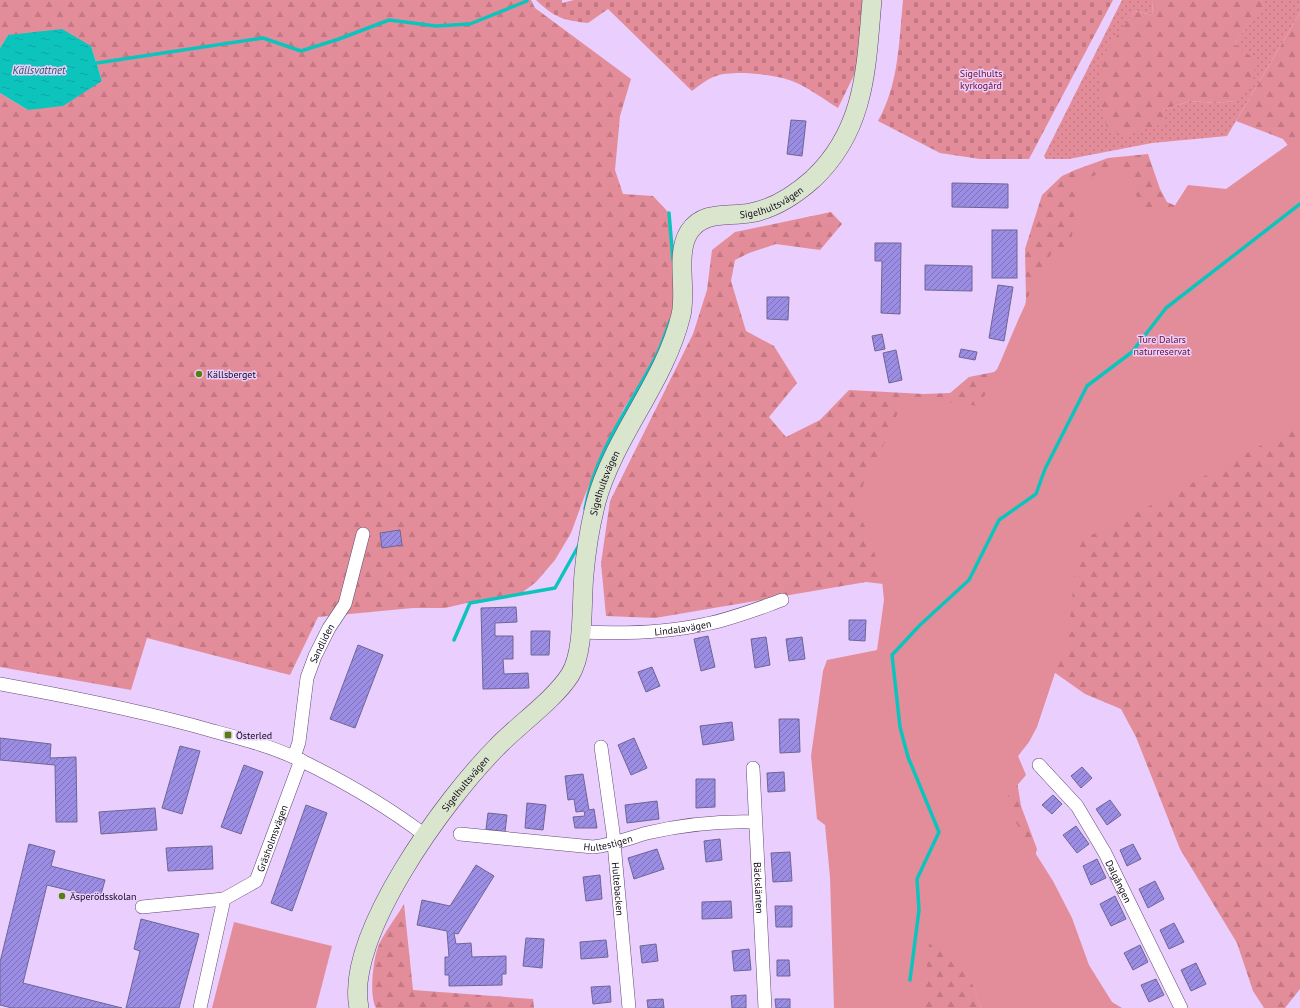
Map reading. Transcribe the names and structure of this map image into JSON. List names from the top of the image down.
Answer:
{
  "streets": {
    "street": [
      "Sigelhultsvägen",
      "Lindalavägen",
      "Sandliden",
      "Gräsholmsvägen",
      "Hultestigen",
      "Dalgången",
      "Bäckslänten",
      "Hultebacken"
    ]
  },
  "crossings": [
    ["Sigelhultsvägen", "Lindalavägen"],
    ["Sandliden", "Gräsholmsvägen"],
    ["Hultestigen", "Bäckslänten"],
    ["Hultestigen", "Hultebacken"]
  ],
  "water": ["Källsvattnet"],
  "parks": ["Sigelhults kyrkogård", "Ture Dalars naturreservat"],
  "places": {
    "other": ["Källsberget", "Äsperödsskolan"],
    "transit": ["Österled"]
  }
}
